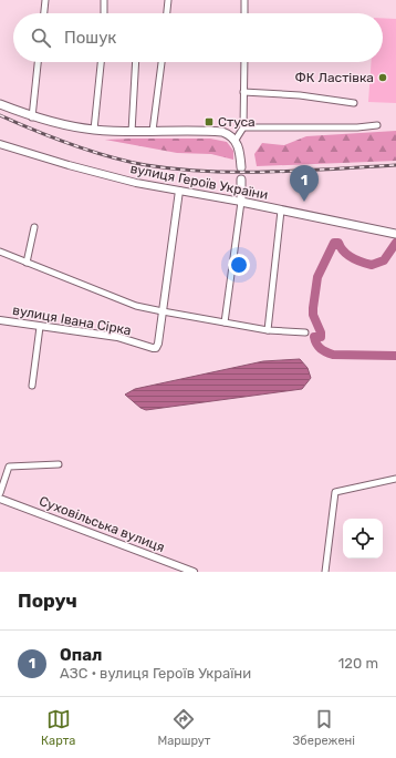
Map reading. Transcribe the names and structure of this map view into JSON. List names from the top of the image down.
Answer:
{
  "streets": {
    "main road": ["вулиця Героїв України"],
    "street": ["вулиця Івана Сірка", "Суховільська вулиця"]
  },
  "places": {
    "other": ["ФК Ластівка"],
    "transit": ["Стуса"]
  },
  "page": {
    "search": "Пошук",
    "pins": "1",
    "heading": "Поруч",
    "list": [
      {
        "mark": "1",
        "name": "Опал",
        "note": "АЗС · вулиця Героїв України",
        "value": "120 m"
      }
    ],
    "nav": ["Карта", "Маршрут", "Збережені"]
  }
}
